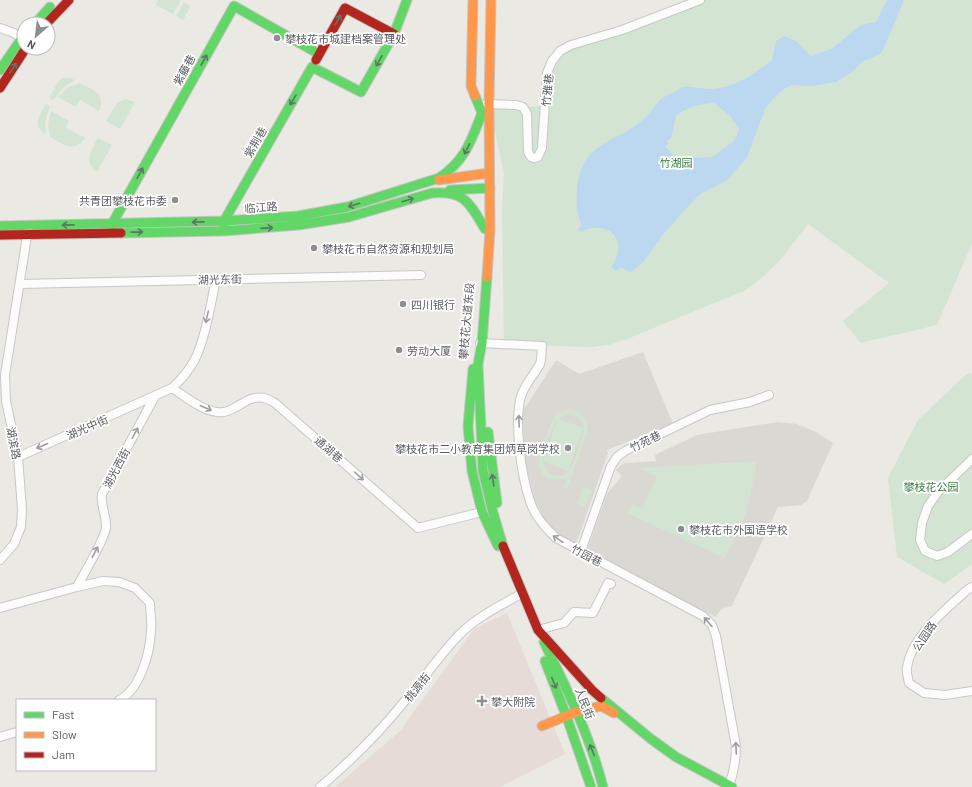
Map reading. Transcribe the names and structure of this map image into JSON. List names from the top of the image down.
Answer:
{
  "streets": {
    "main road": [
      "紫藤巷",
      "紫荆巷",
      "临江路",
      "攀枝花大道东段",
      "人民街"
    ],
    "street": [
      "竹雅巷",
      "湖光东街",
      "湖光中街",
      "竹苑巷",
      "湖滨路",
      "通湖巷",
      "湖光西街",
      "竹园巷",
      "公园路",
      "桃源街"
    ]
  },
  "crossings": [
    ["紫藤巷", "紫荆巷"],
    ["紫藤巷", "临江路"],
    ["竹雅巷", "临江路"],
    ["竹雅巷", "攀枝花大道东段"],
    ["紫荆巷", "临江路"],
    ["临江路", "攀枝花大道东段"],
    ["临江路", "湖滨路"],
    ["湖光东街", "湖滨路"],
    ["攀枝花大道东段", "竹园巷"],
    ["攀枝花大道东段", "桃源街"],
    ["攀枝花大道东段", "人民街"],
    ["湖光中街", "湖滨路"],
    ["湖光中街", "通湖巷"],
    ["湖光中街", "湖光西街"],
    ["竹苑巷", "竹园巷"]
  ],
  "one_way": [
    "湖光中街",
    "通湖巷",
    "湖光西街",
    "竹园巷"
  ],
  "parks": ["竹湖园", "攀枝花公园"],
  "places": {
    "other": [
      "攀枝花市城建档案管理处",
      "共青团攀枝花市委",
      "攀枝花市自然资源和规划局",
      "四川银行",
      "劳动大厦",
      "攀枝花市二小教育集团炳草岗学校",
      "攀枝花市外国语学校"
    ],
    "health": ["攀大附院"]
  },
  "legend": ["Fast", "Slow", "Jam"],
  "north": "bottom left"
}
